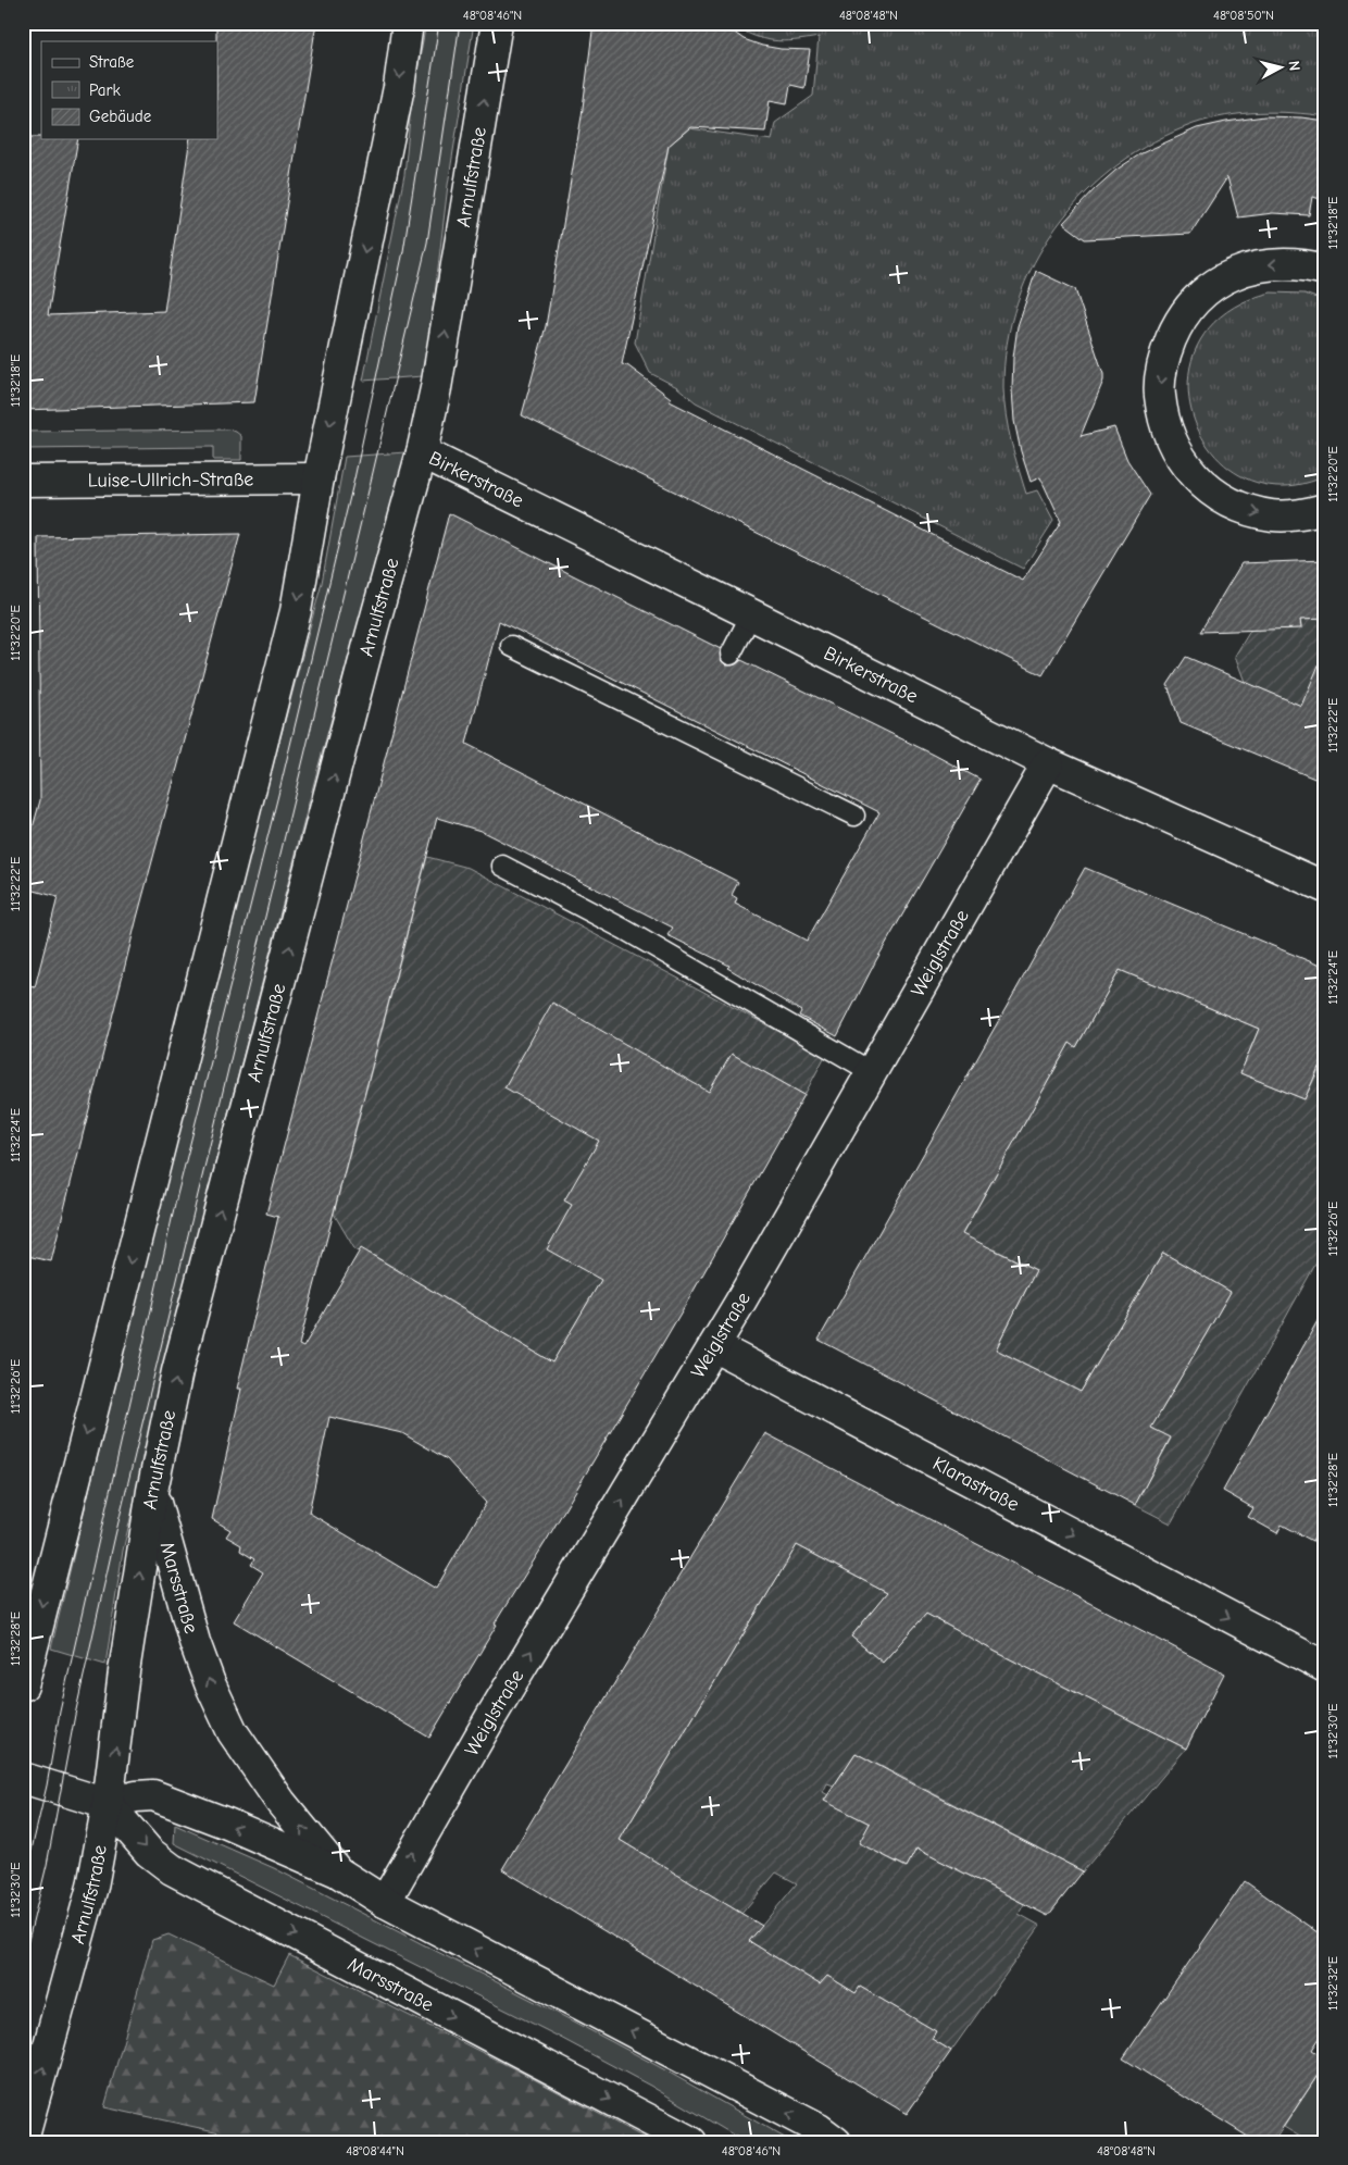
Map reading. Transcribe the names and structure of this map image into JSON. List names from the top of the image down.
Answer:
{
  "streets": {
    "main road": [
      "Arnulfstraße",
      "Luise-Ullrich-Straße",
      "Birkerstraße",
      "Weiglstraße",
      "Klarastraße",
      "Marsstraße"
    ]
  },
  "crossings": [
    ["Arnulfstraße", "Birkerstraße"],
    ["Arnulfstraße", "Marsstraße"],
    ["Birkerstraße", "Weiglstraße"],
    ["Weiglstraße", "Klarastraße"],
    ["Weiglstraße", "Marsstraße"]
  ],
  "one_way": ["Weiglstraße", "Klarastraße"],
  "legend": ["Straße", "Park", "Gebäude"],
  "north": "right",
  "coordinates": [
    "48°08'46\"N",
    "48°08'48\"N",
    "48°08'50\"N",
    "11°32'18\"E",
    "11°32'20\"E",
    "11°32'22\"E",
    "11°32'24\"E",
    "11°32'26\"E",
    "11°32'28\"E",
    "11°32'30\"E",
    "11°32'32\"E",
    "48°08'44\"N"
  ]
}
